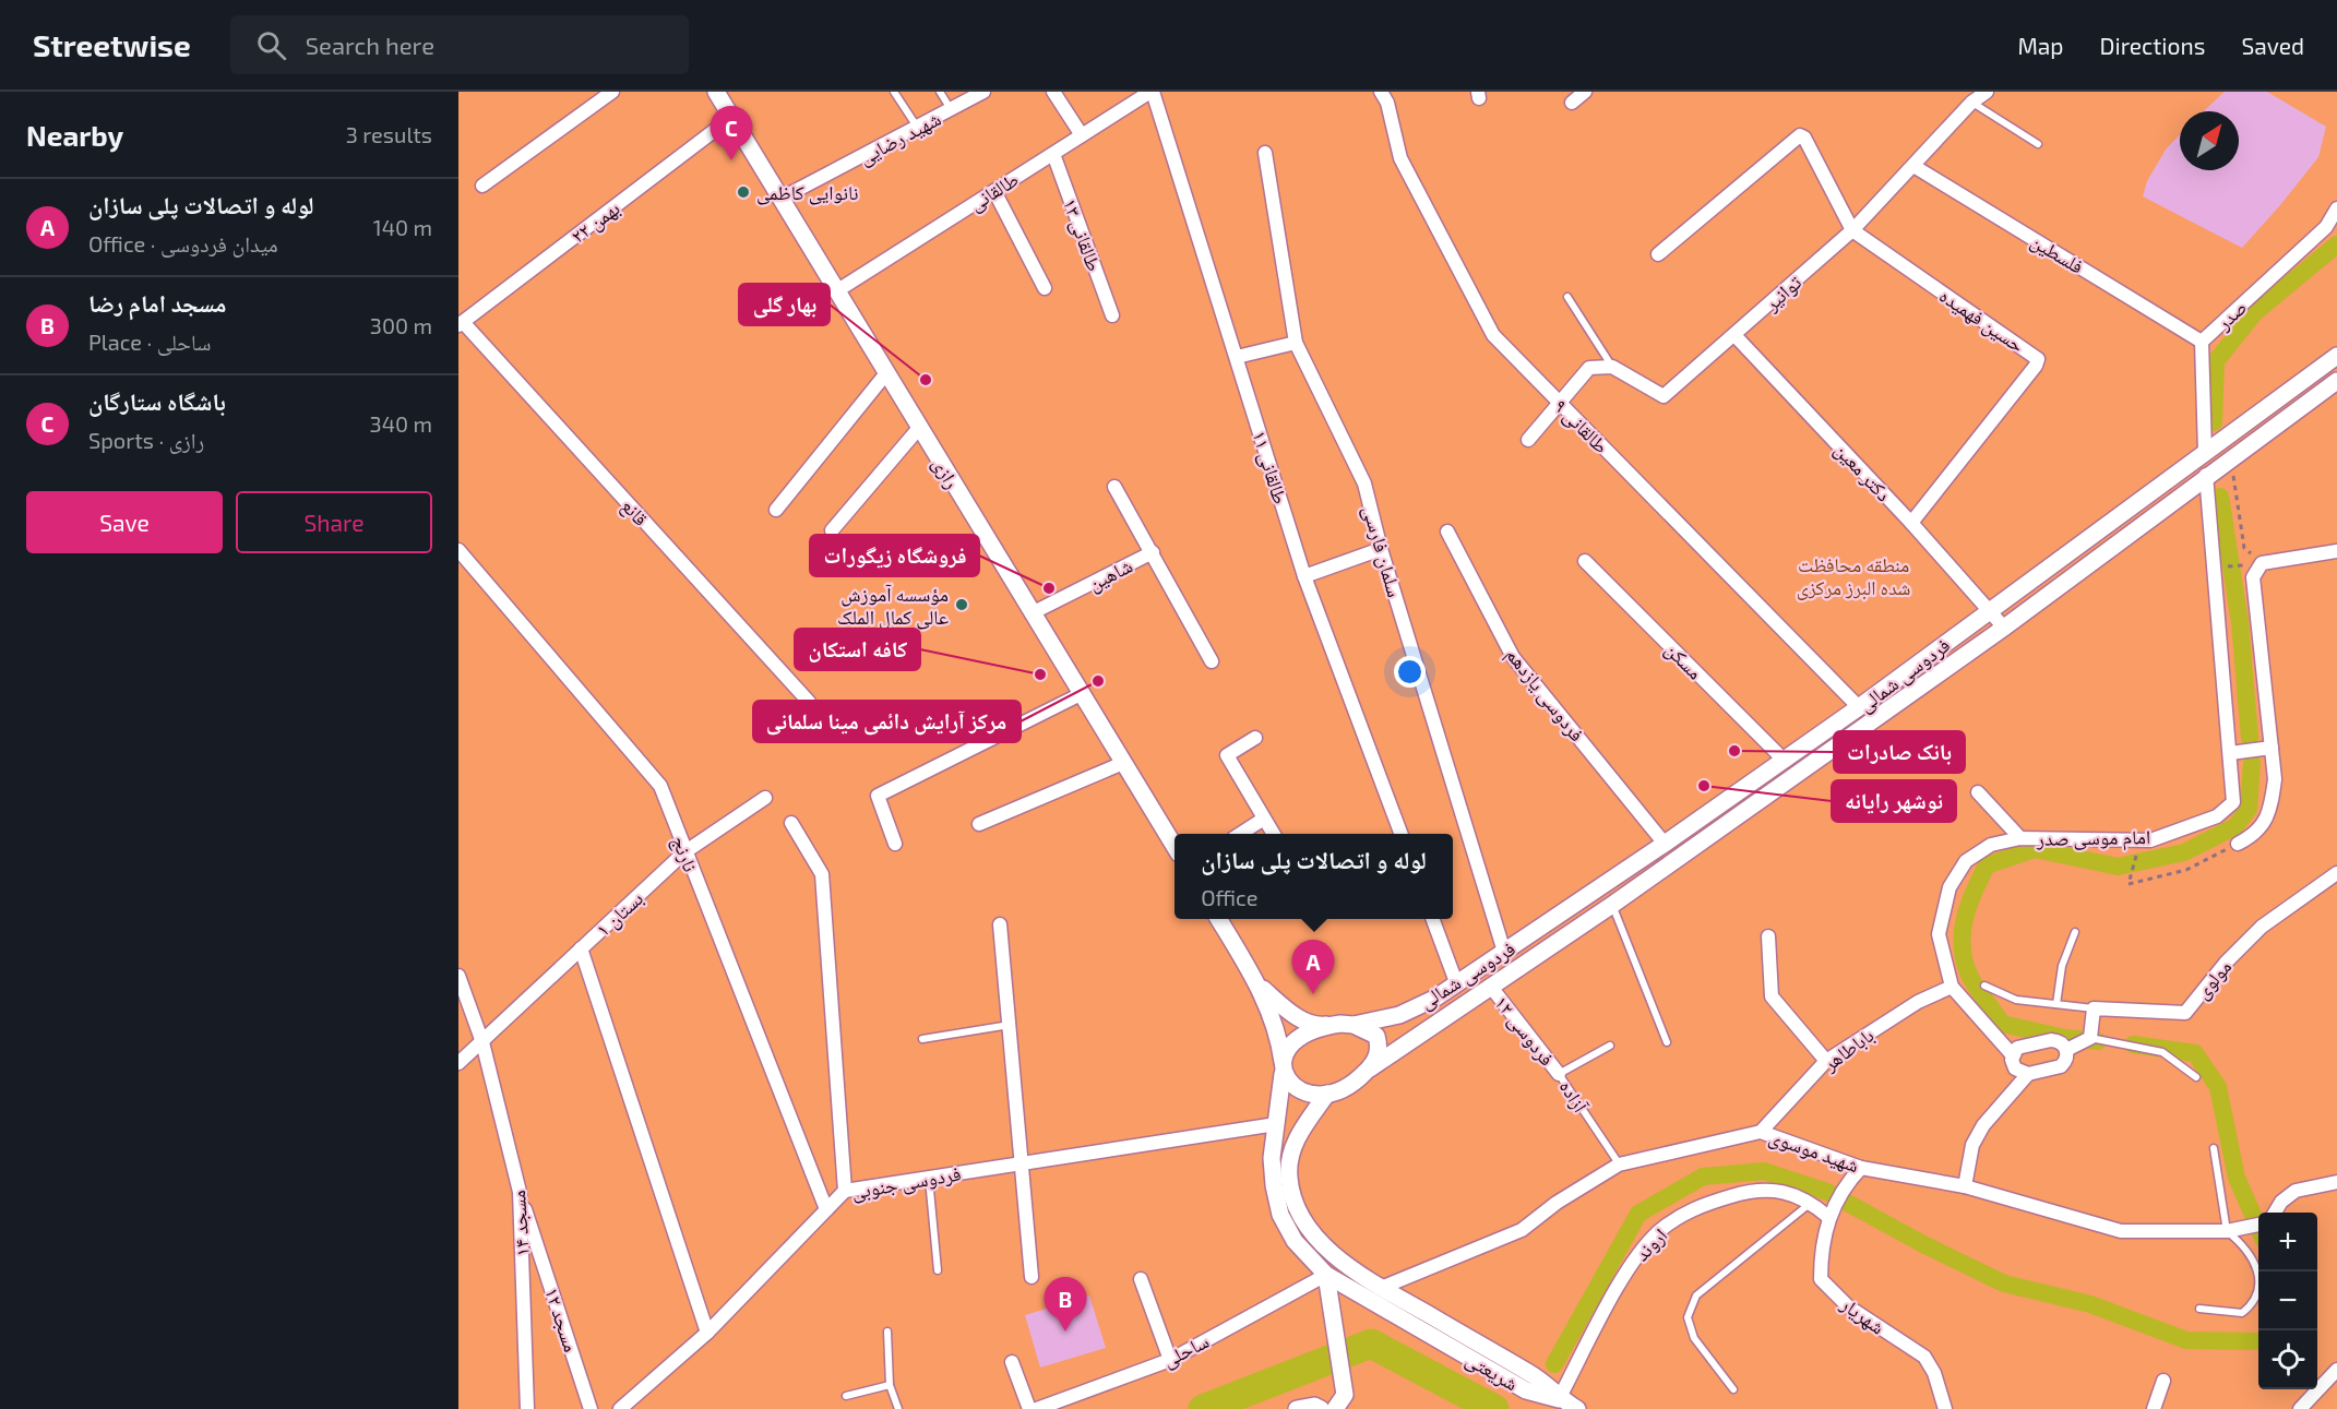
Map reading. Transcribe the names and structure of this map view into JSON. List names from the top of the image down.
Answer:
{
  "streets": {
    "street": [
      "شهید رضایی",
      "طالقانی",
      "۲۲ بهمن",
      "طالقانی ۱۳",
      "فلسطین",
      "توانیر",
      "صدر",
      "حسین فهمیده",
      "طالقانی ۹",
      "طالقانی ۱۱",
      "دکتر معین",
      "رازی",
      "قانع",
      "سلمان فارسی",
      "شاهین",
      "مسکن",
      "فردوسی شمالی",
      "فردوسی یازدهم",
      "امام موسی صدر",
      "نارنج",
      "بستان ۱",
      "مولوی",
      "فردوسی ۱۲",
      "باباطاهر",
      "شهید موسوی",
      "فردوسی جنوبی",
      "مسجد ۱۴",
      "اروند",
      "شهریار",
      "مسجد ۱۲",
      "ساحلی",
      "شریعتی"
    ],
    "lane": ["آزاده"]
  },
  "crossings": [
    ["شهید رضایی", "رازی"],
    ["طالقانی", "طالقانی ۱۳"],
    ["طالقانی", "طالقانی ۱۱"],
    ["طالقانی", "رازی"],
    ["۲۲ بهمن", "رازی"],
    ["۲۲ بهمن", "قانع"],
    ["فلسطین", "توانیر"],
    ["فلسطین", "صدر"],
    ["توانیر", "حسین فهمیده"],
    ["توانیر", "دکتر معین"],
    ["صدر", "فردوسی شمالی"],
    ["حسین فهمیده", "دکتر معین"],
    ["طالقانی ۹", "فردوسی شمالی"],
    ["دکتر معین", "فردوسی شمالی"],
    ["رازی", "شاهین"],
    ["سلمان فارسی", "فردوسی شمالی"],
    ["مسکن", "فردوسی شمالی"],
    ["فردوسی شمالی", "فردوسی یازدهم"],
    ["فردوسی شمالی", "امام موسی صدر"],
    ["فردوسی شمالی", "فردوسی ۱۲"],
    ["فردوسی شمالی", "شریعتی"],
    ["امام موسی صدر", "باباطاهر"],
    ["نارنج", "بستان ۱"],
    ["نارنج", "فردوسی جنوبی"],
    ["بستان ۱", "مسجد ۱۴"],
    ["فردوسی ۱۲", "آزاده"],
    ["باباطاهر", "شهید موسوی"],
    ["آزاده", "شهید موسوی"],
    ["شهید موسوی", "شریعتی"],
    ["فردوسی جنوبی", "شریعتی"],
    ["مسجد ۱۴", "مسجد ۱۲"],
    ["اروند", "شهریار"],
    ["اروند", "شریعتی"],
    ["ساحلی", "شریعتی"]
  ],
  "parks": ["منطقه محافظت شده البرز مرکزی"],
  "places": [
    "نانوایی کاظمی",
    "بهار گلی",
    "فروشگاه زیگورات",
    "مؤسسه آموزش عالی کمال الملک",
    "کافه استکان",
    "مرکز آرایش دائمی مینا سلمانی",
    "بانک صادرات",
    "نوشهر رایانه"
  ],
  "north": "top right",
  "page": {
    "header": "Streetwise",
    "search": "Search here",
    "nav": ["Map", "Directions", "Saved"],
    "heading": ["Nearby", "3 results"],
    "pins": ["C", "A", "B"],
    "list": [
      {
        "mark": "A",
        "name": "لوله و اتصالات پلی سازان",
        "note": "Office · میدان فردوسی",
        "value": "140 m"
      },
      {
        "mark": "B",
        "name": "مسجد امام رضا",
        "note": "Place · ساحلی",
        "value": "300 m"
      },
      {
        "mark": "C",
        "name": "باشگاه ستارگان",
        "note": "Sports · رازی",
        "value": "340 m"
      }
    ],
    "buttons": ["Save", "Share"],
    "popup": ["لوله و اتصالات پلی سازان", "Office"],
    "map_buttons": ["+", "−"]
  }
}
